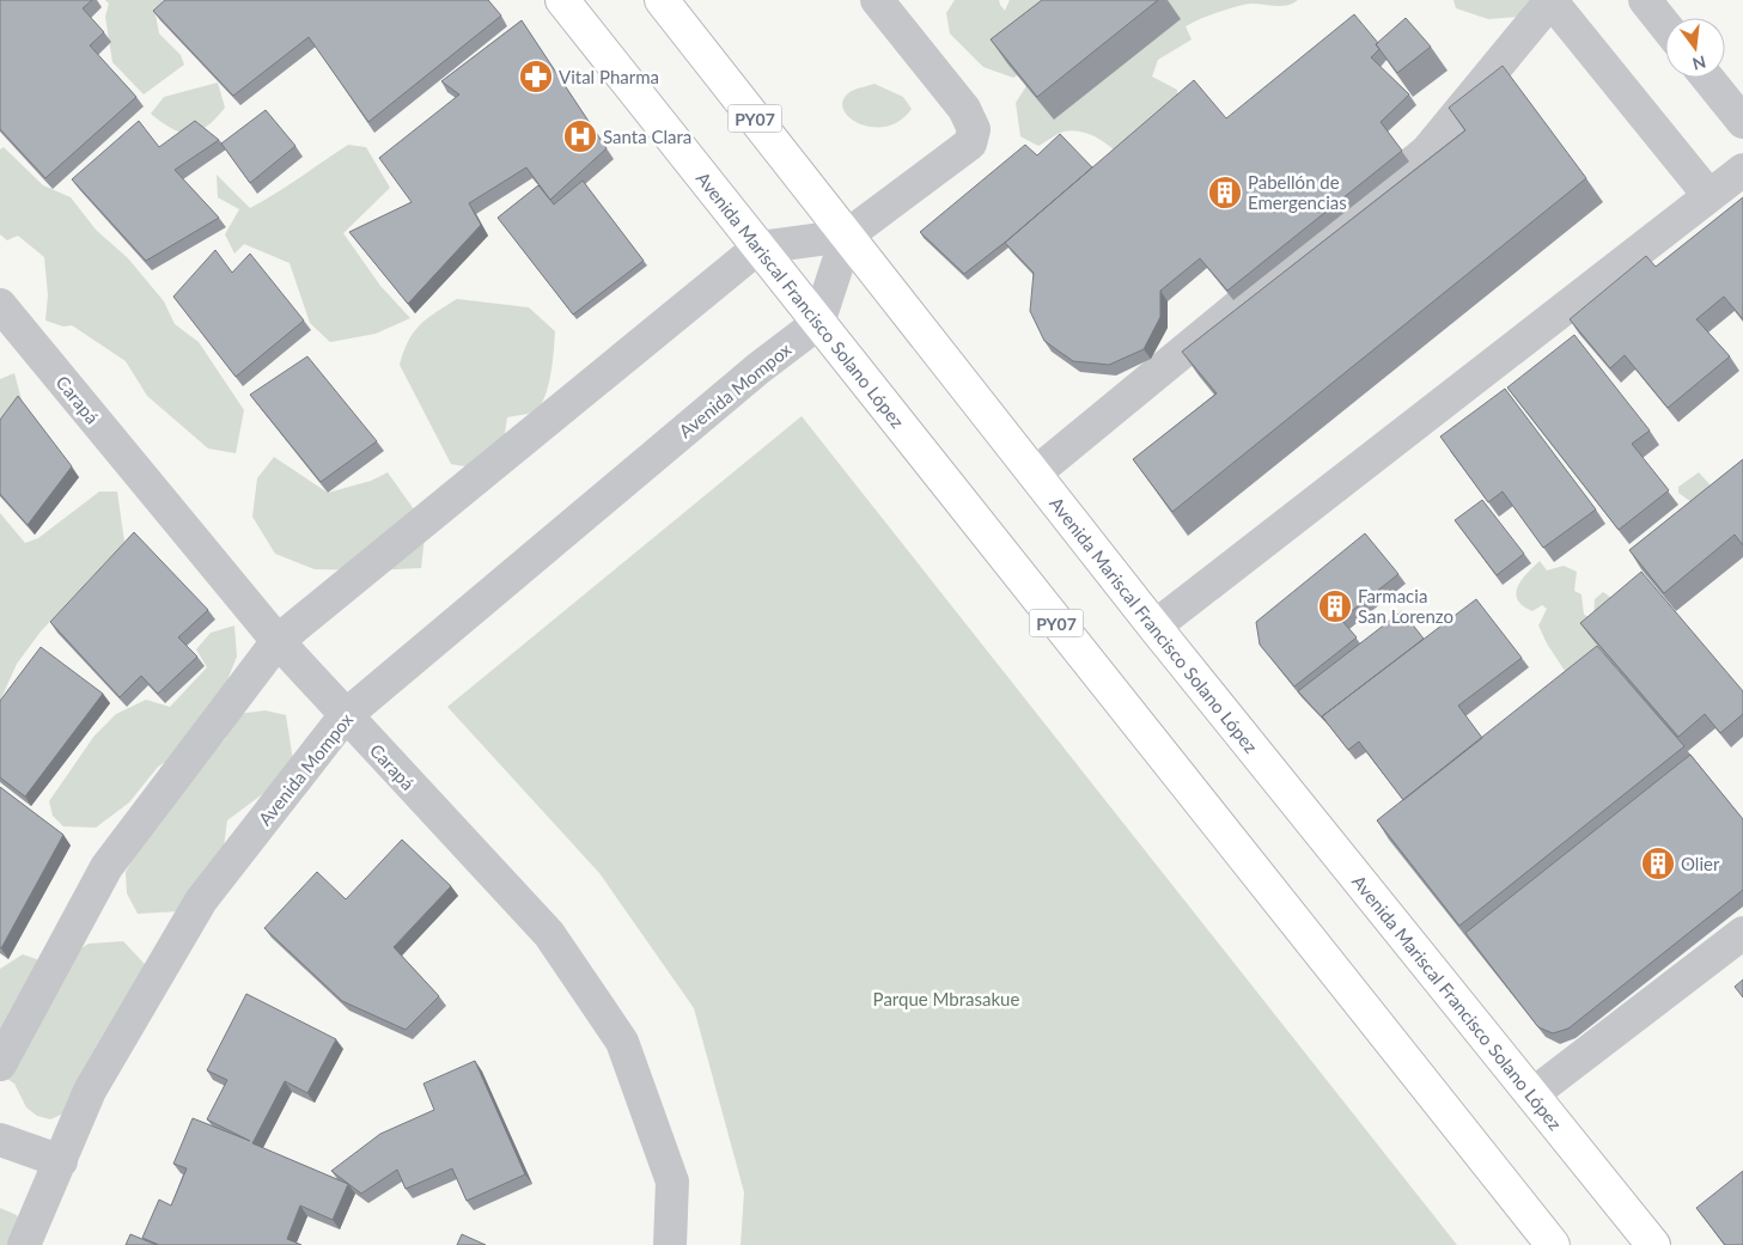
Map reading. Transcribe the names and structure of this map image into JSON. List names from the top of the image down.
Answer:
{
  "streets": {
    "main road": ["PY07", "Avenida Mariscal Francisco Solano López"],
    "street": ["Avenida Mompox", "Carapá"]
  },
  "crossings": [
    ["Avenida Mariscal Francisco Solano López", "Avenida Mompox"],
    ["Avenida Mompox", "Carapá"]
  ],
  "parks": ["Parque Mbrasakue"],
  "places": {
    "pharmacy": ["Vital Pharma"],
    "hospital": ["Santa Clara"],
    "building": ["Pabellón de Emergencias", "Farmacia San Lorenzo", "Olier"]
  },
  "north": "bottom"
}
